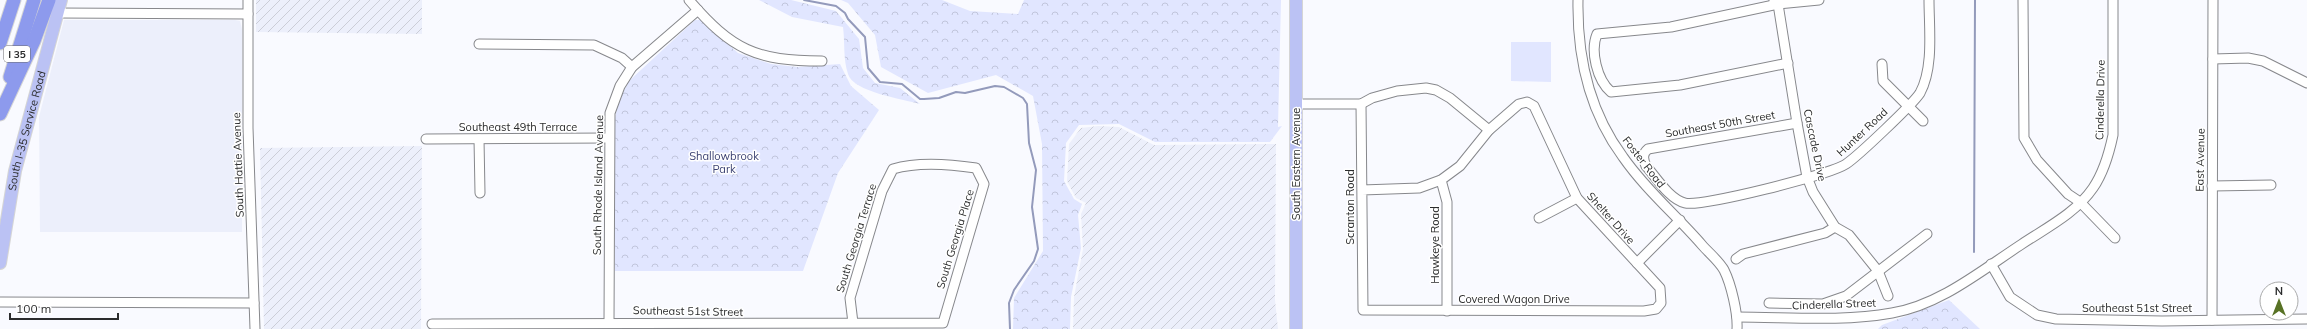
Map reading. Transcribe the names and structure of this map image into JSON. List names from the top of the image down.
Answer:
{
  "streets": {
    "highway": ["I 35"],
    "main road": ["South I-35 Service Road", "South Eastern Avenue"],
    "street": [
      "Cinderella Drive",
      "Southeast 50th Street",
      "Southeast 49th Terrace",
      "Hunter Road",
      "Cascade Drive",
      "East Avenue",
      "Foster Road",
      "South Hattie Avenue",
      "South Rhode Island Avenue",
      "Scranton Road",
      "Shelter Drive",
      "South Georgia Terrace",
      "South Georgia Place",
      "Hawkeye Road",
      "Covered Wagon Drive",
      "Cinderella Street",
      "Southeast 51st Street"
    ]
  },
  "crossings": [
    ["Cinderella Drive", "Cinderella Street"],
    ["Cinderella Drive", "Southeast 51st Street"],
    ["Southeast 50th Street", "Hunter Road"],
    ["Southeast 50th Street", "Cascade Drive"],
    ["Southeast 49th Terrace", "South Rhode Island Avenue"],
    ["Hunter Road", "Cascade Drive"],
    ["East Avenue", "Southeast 51st Street"],
    ["Foster Road", "Cinderella Street"],
    ["South Rhode Island Avenue", "Southeast 51st Street"],
    ["Scranton Road", "Covered Wagon Drive"],
    ["Shelter Drive", "Covered Wagon Drive"],
    ["South Georgia Terrace", "South Georgia Place"],
    ["South Georgia Terrace", "Southeast 51st Street"],
    ["South Georgia Place", "Southeast 51st Street"],
    ["Hawkeye Road", "Covered Wagon Drive"],
    ["Cinderella Street", "Southeast 51st Street"]
  ],
  "parks": ["Shallowbrook Park"],
  "scale_bar": "100 m",
  "north": "top"
}
